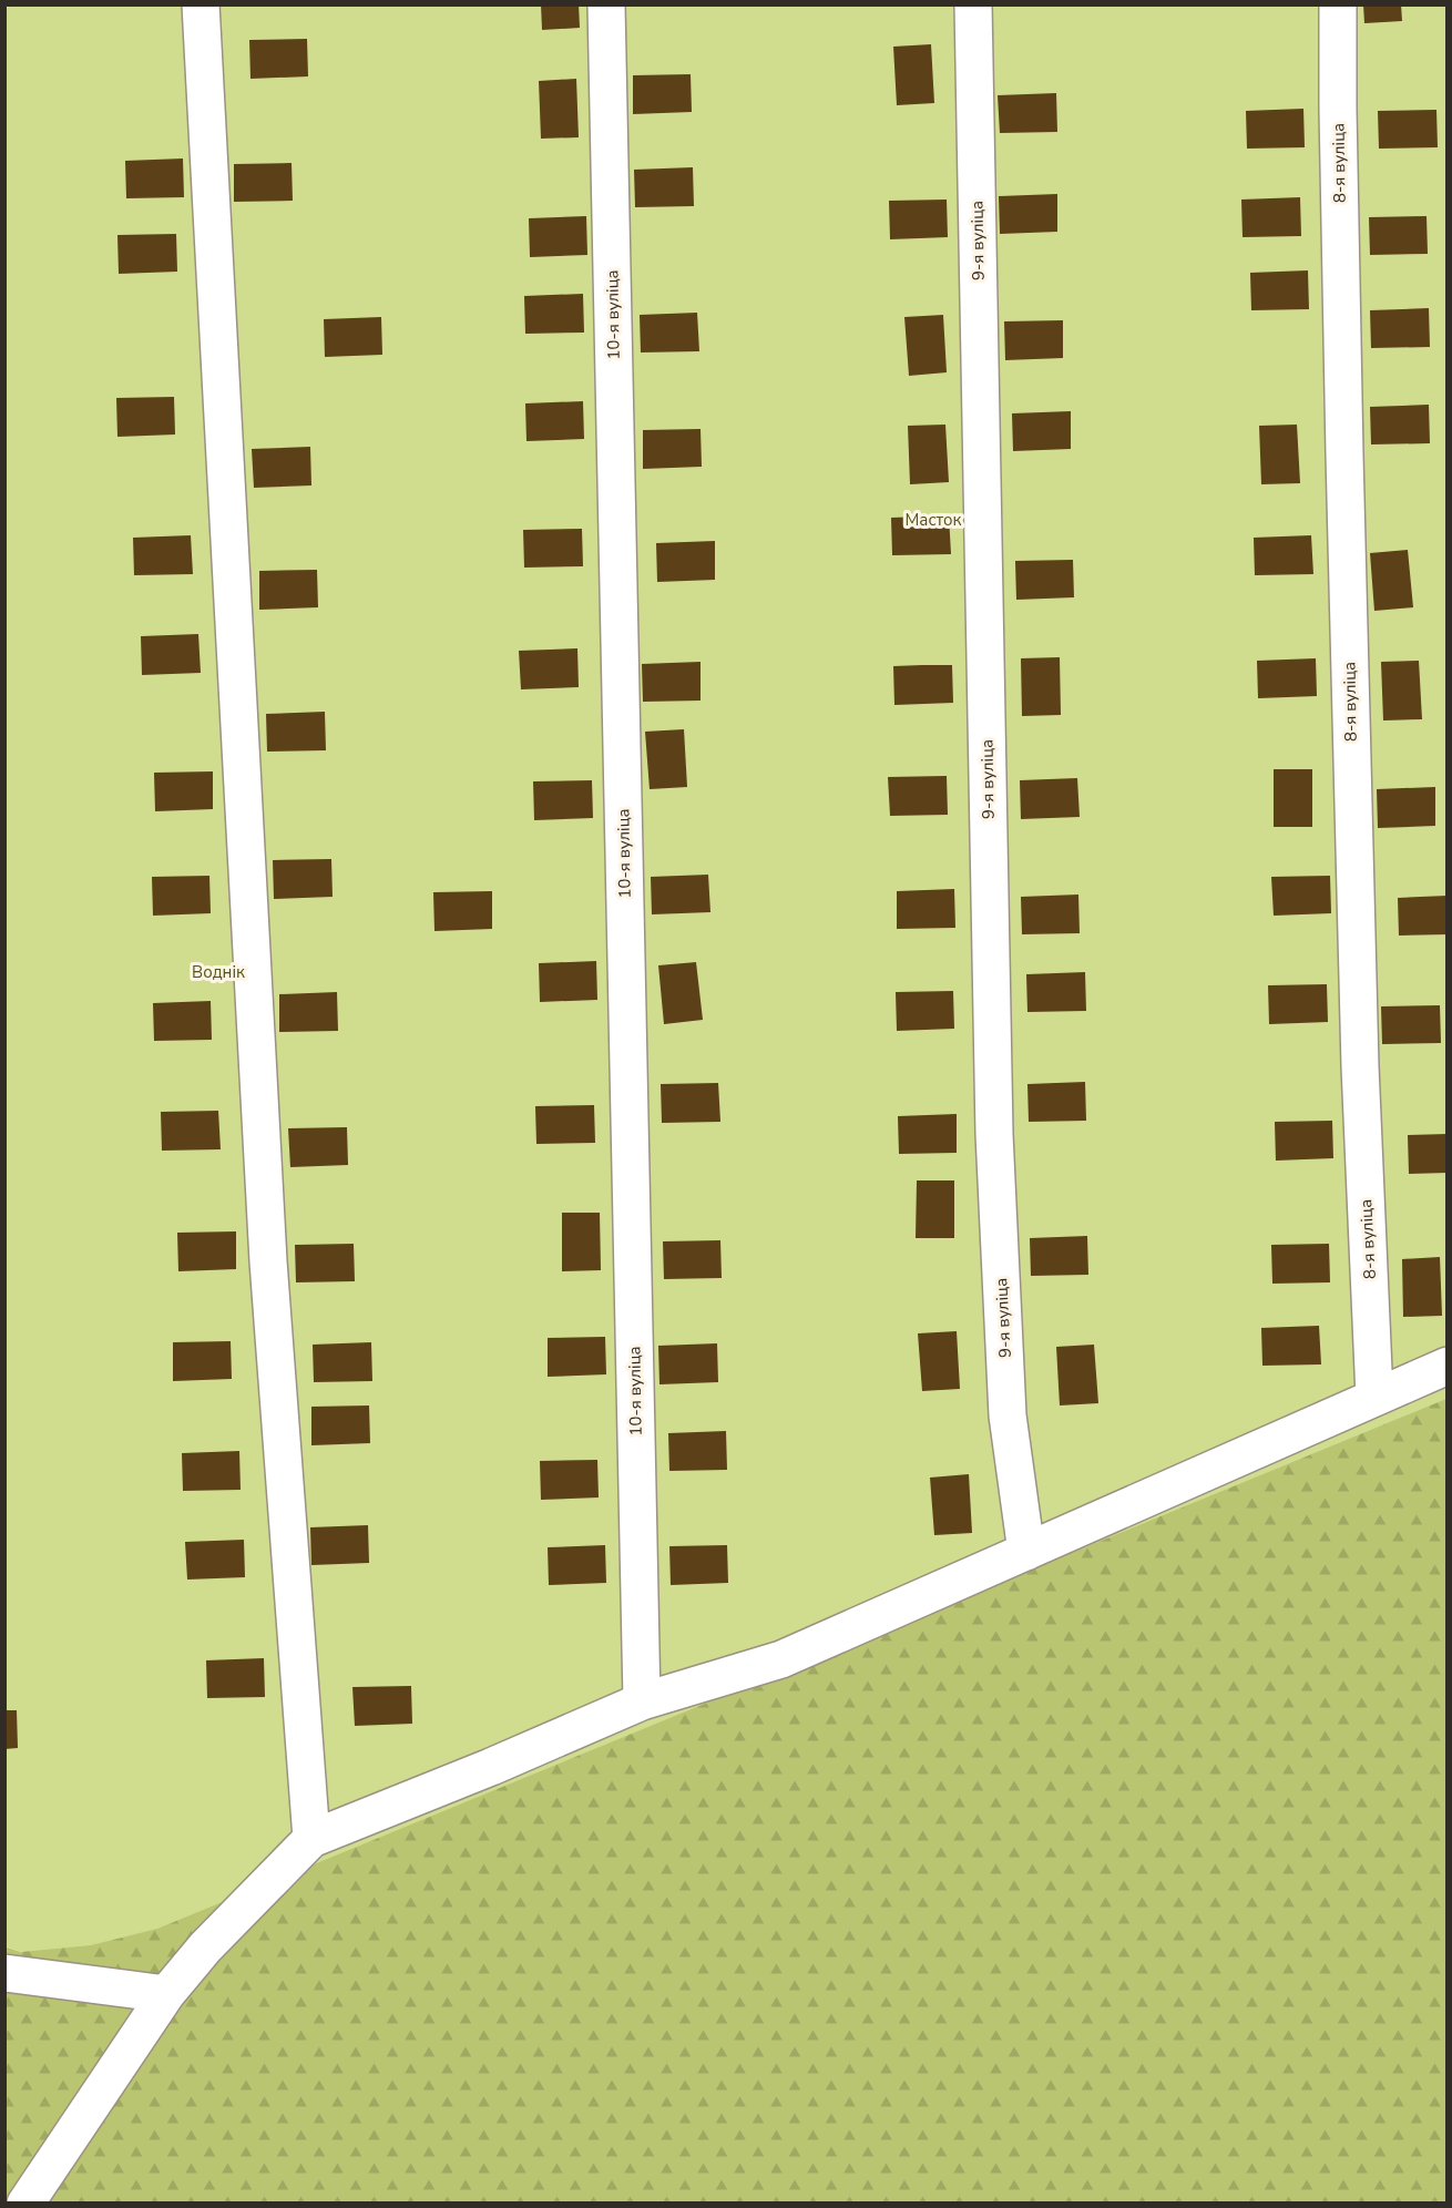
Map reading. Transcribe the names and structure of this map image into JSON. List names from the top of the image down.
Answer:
{
  "streets": {
    "street": ["8-я вуліца", "9-я вуліца", "10-я вуліца"]
  },
  "parks": ["Масток", "Воднік"]
}
